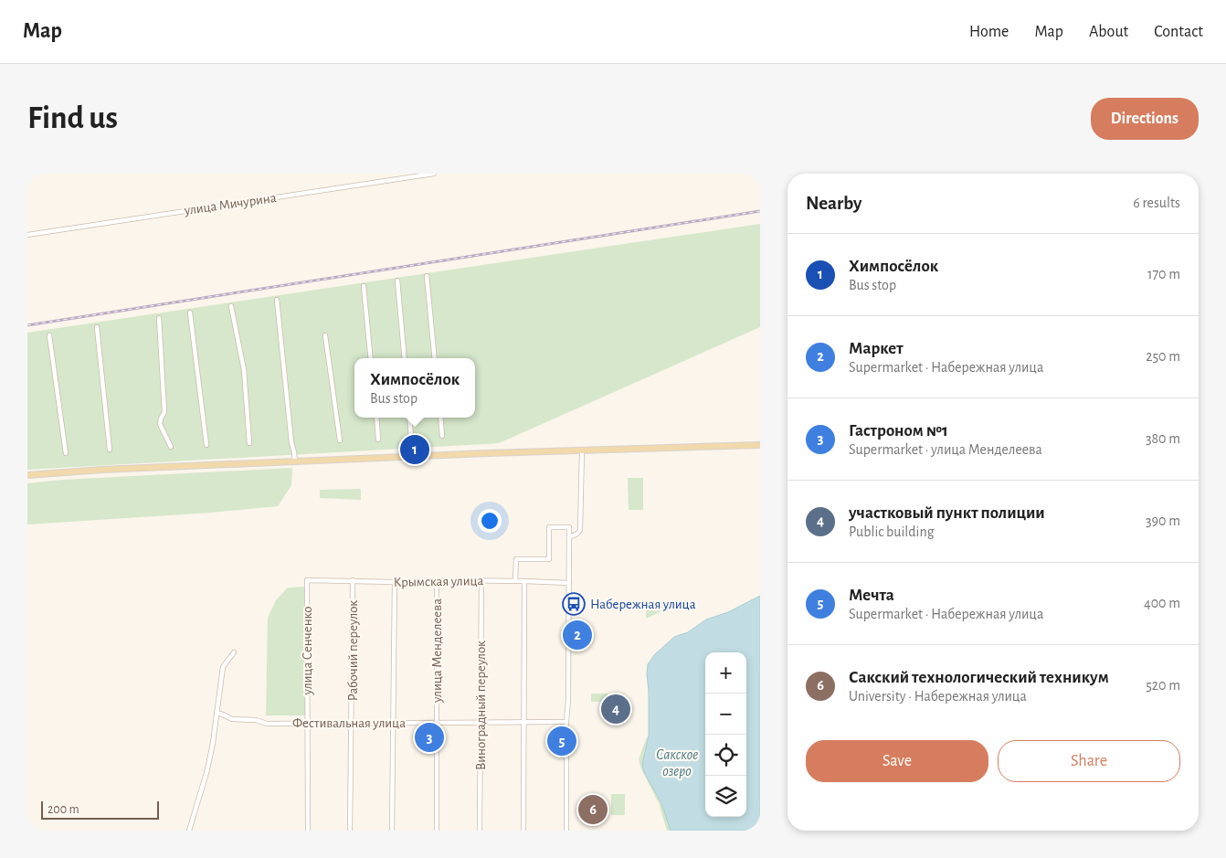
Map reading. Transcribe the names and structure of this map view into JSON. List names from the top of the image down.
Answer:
{
  "streets": {
    "street": [
      "улица Мичурина",
      "Крымская улица",
      "улица Сенченко",
      "Рабочий переулок",
      "улица Менделеева",
      "Виноградный переулок",
      "Фестивальная улица"
    ]
  },
  "crossings": [
    ["Крымская улица", "улица Сенченко"],
    ["Крымская улица", "Рабочий переулок"],
    ["Крымская улица", "улица Менделеева"],
    ["Крымская улица", "Виноградный переулок"],
    ["улица Сенченко", "Фестивальная улица"],
    ["Рабочий переулок", "Фестивальная улица"],
    ["улица Менделеева", "Фестивальная улица"],
    ["Виноградный переулок", "Фестивальная улица"]
  ],
  "water": ["Сакское озеро"],
  "places": {
    "bus stop": ["Набережная улица"]
  },
  "scale_bar": "200 m",
  "page": {
    "header": "Map",
    "nav": [
      "Home",
      "Map",
      "About",
      "Contact"
    ],
    "buttons": [
      "Directions",
      ["Save", "Share"]
    ],
    "title": "Find us",
    "heading": ["Nearby", "6 results"],
    "list": [
      {
        "mark": "1",
        "name": "Химпосёлок",
        "note": "Bus stop",
        "value": "170 m"
      },
      {
        "mark": "2",
        "name": "Маркет",
        "note": "Supermarket · Набережная улица",
        "value": "250 m"
      },
      {
        "mark": "3",
        "name": "Гастроном №1",
        "note": "Supermarket · улица Менделеева",
        "value": "380 m"
      },
      {
        "mark": "4",
        "name": "участковый пункт полиции",
        "note": "Public building",
        "value": "390 m"
      },
      {
        "mark": "5",
        "name": "Мечта",
        "note": "Supermarket · Набережная улица",
        "value": "400 m"
      },
      {
        "mark": "6",
        "name": "Сакский технологический техникум",
        "note": "University · Набережная улица",
        "value": "520 m"
      }
    ],
    "popup": ["Химпосёлок", "Bus stop"],
    "pins": [
      "1",
      "2",
      "4",
      "3",
      "5",
      "6"
    ],
    "map_buttons": ["+", "−"],
    "scale": "200 m"
  }
}
